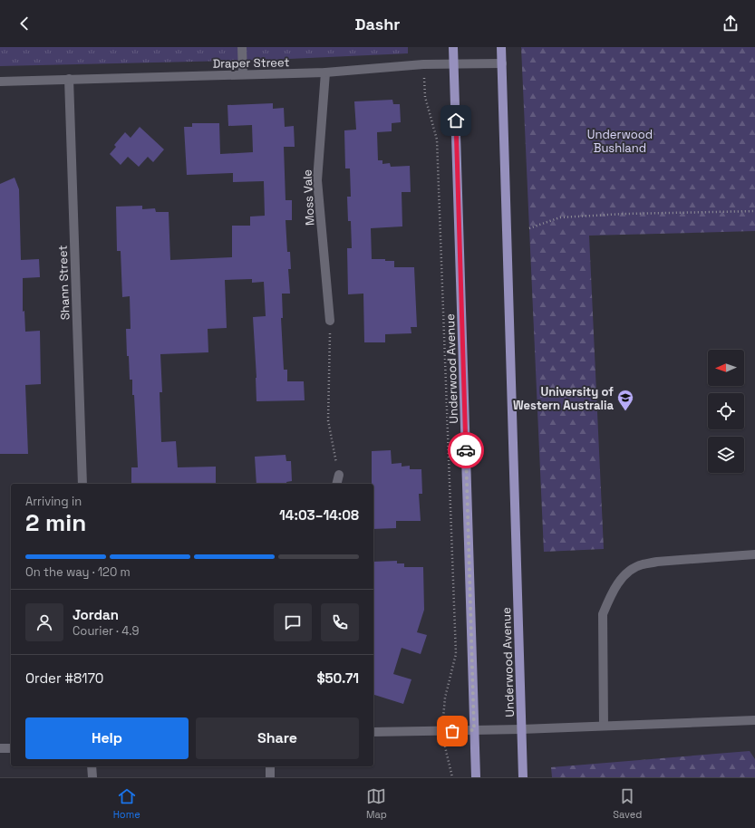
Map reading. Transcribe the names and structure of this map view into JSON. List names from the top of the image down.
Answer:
{
  "streets": {
    "main road": ["Underwood Avenue"],
    "street": ["Draper Street", "Moss Vale", "Shann Street"]
  },
  "crossings": [
    ["Draper Street", "Moss Vale"],
    ["Draper Street", "Shann Street"],
    ["Draper Street", "Underwood Avenue"]
  ],
  "parks": ["Underwood Bushland"],
  "places": {
    "school or university": ["University of Western Australia"]
  },
  "north": "left",
  "page": {
    "header": "Dashr",
    "heading": ["2 min", "Arriving in", "14:03–14:08"],
    "panel": [
      "Jordan",
      "Courier · 4.9",
      "Order #8170",
      "$50.71"
    ],
    "bar": "On the way · 120 m",
    "buttons": ["Help", "Share"],
    "tabs": ["Home", "Map", "Saved"]
  }
}
